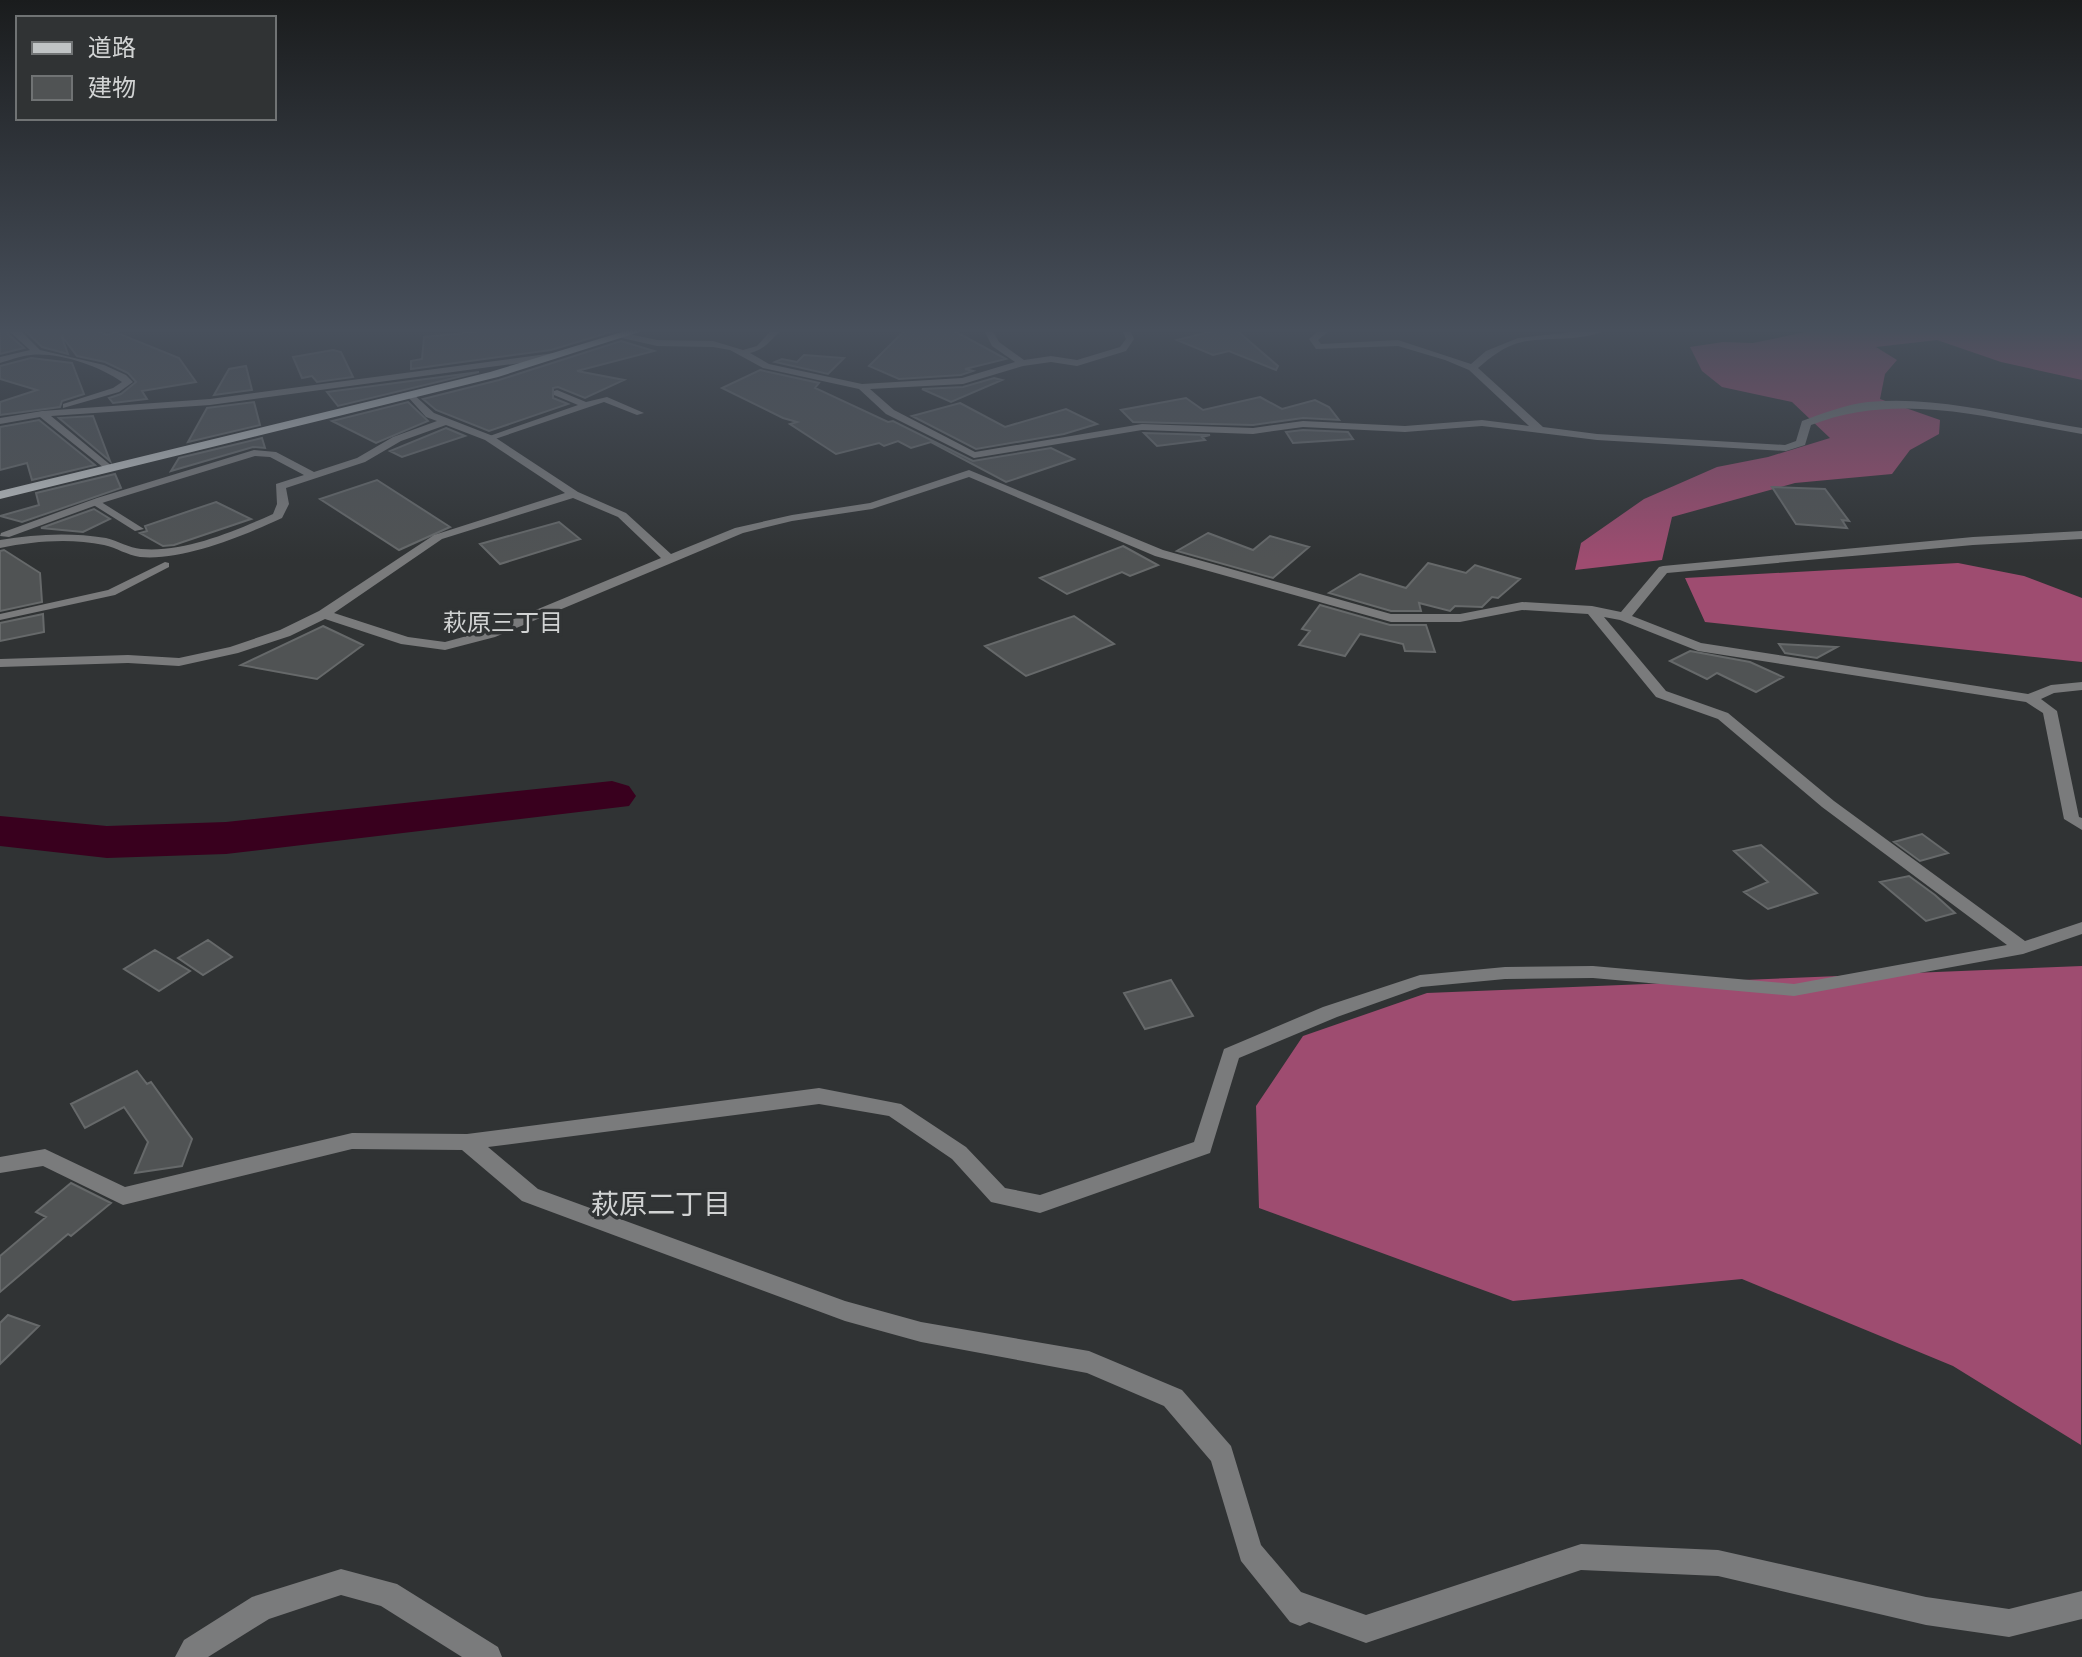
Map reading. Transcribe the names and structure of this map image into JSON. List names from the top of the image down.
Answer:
{
  "districts": ["萩原三丁目", "萩原二丁目"],
  "legend": ["道路", "建物"]
}
